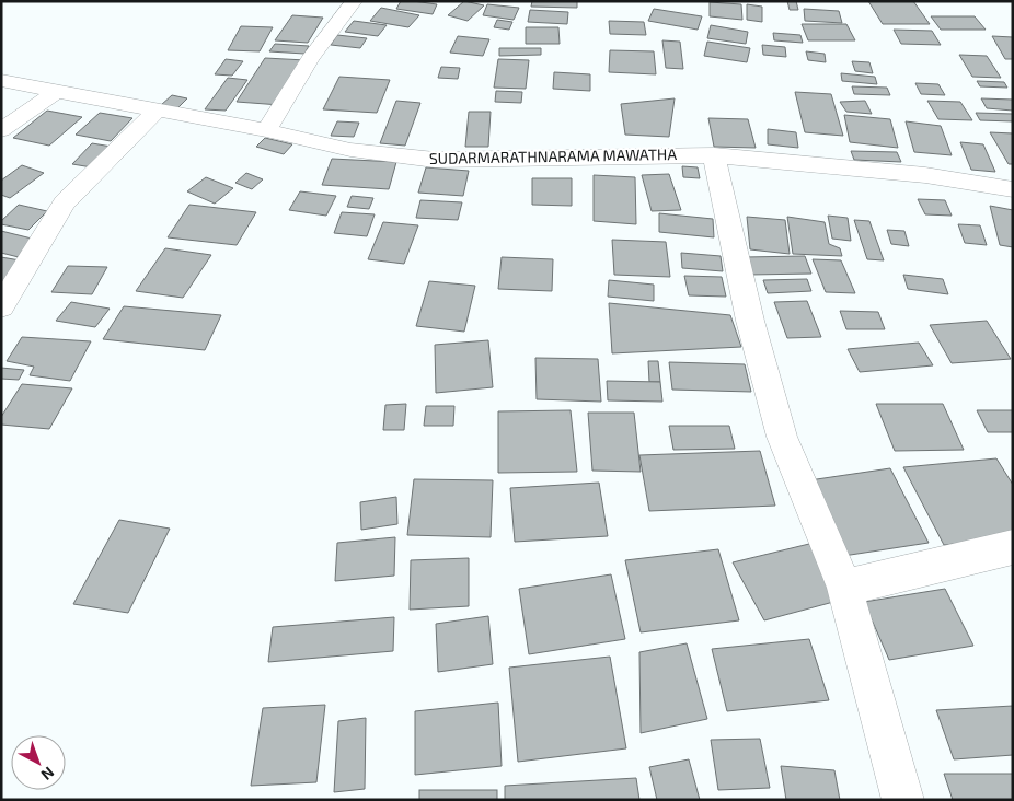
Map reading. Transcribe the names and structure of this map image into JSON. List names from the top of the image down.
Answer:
{
  "streets": {
    "street": ["SUDARMARATHNARAMA MAWATHA"]
  },
  "north": "bottom right"
}
